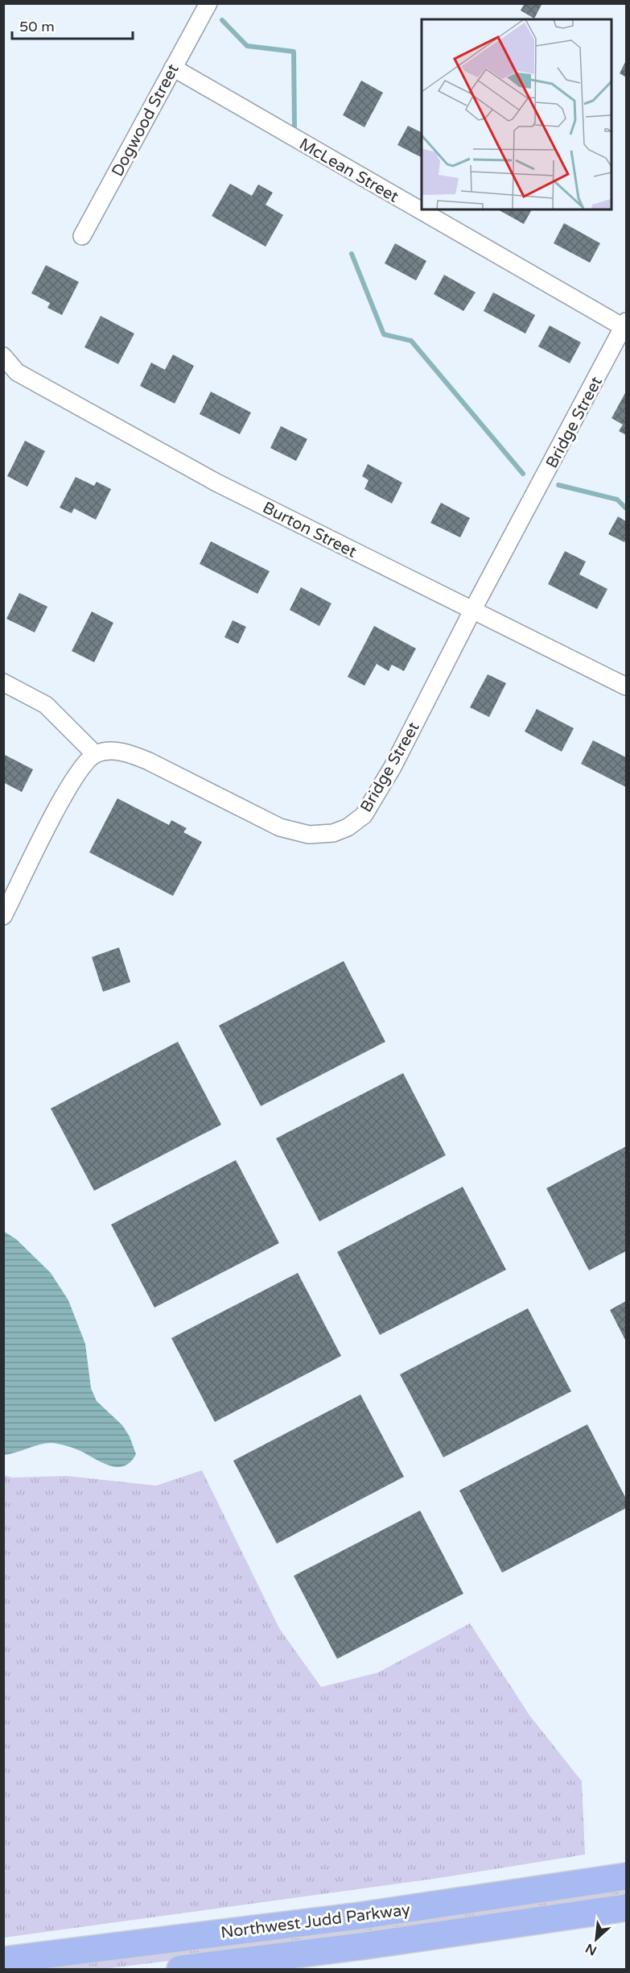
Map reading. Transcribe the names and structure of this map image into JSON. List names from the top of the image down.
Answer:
{
  "streets": {
    "highway": ["Northwest Judd Parkway"],
    "street": [
      "Dogwood Street",
      "McLean Street",
      "Bridge Street",
      "Burton Street"
    ]
  },
  "crossings": [
    ["Dogwood Street", "McLean Street"],
    ["McLean Street", "Bridge Street"],
    ["Bridge Street", "Burton Street"]
  ],
  "scale_bar": "50 m",
  "north": "bottom left"
}
